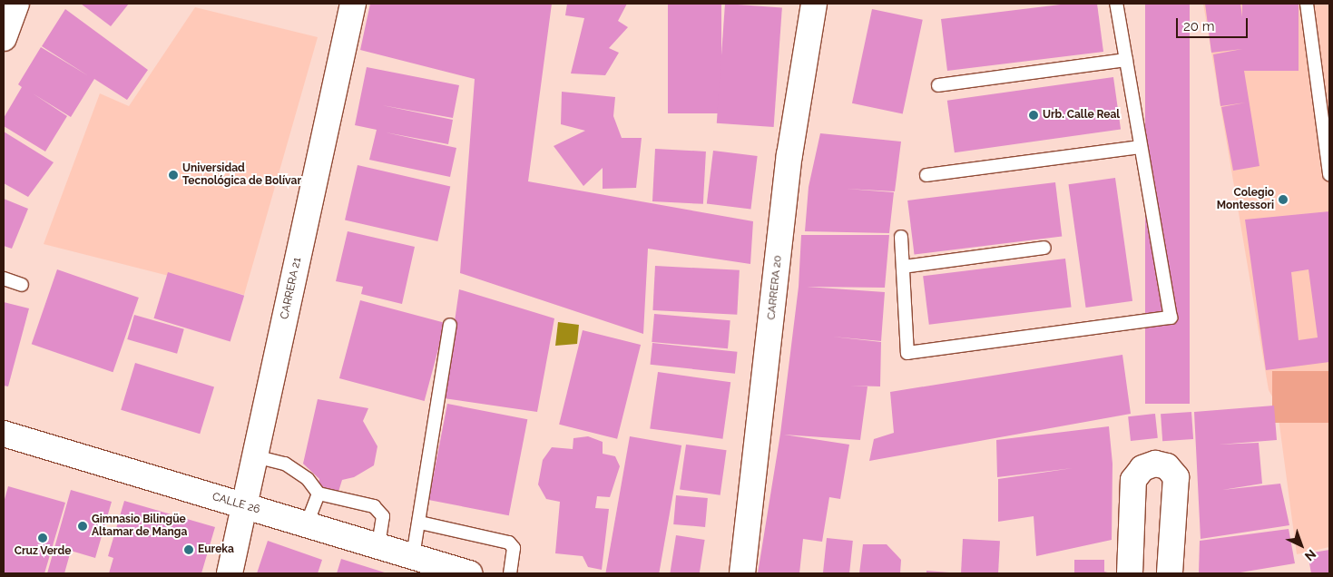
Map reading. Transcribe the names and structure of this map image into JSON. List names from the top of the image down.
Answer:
{
  "streets": {
    "street": ["CARRERA 20", "CARRERA 21", "CALLE 26"]
  },
  "crossings": [
    ["CARRERA 21", "CALLE 26"]
  ],
  "places": [
    "Urb. Calle Real",
    "Universidad Tecnológica de Bolívar",
    "Colegio Montessori",
    "Gimnasio Bilingüe Altamar de Manga",
    "Cruz Verde",
    "Eureka"
  ],
  "scale_bar": "20 m",
  "north": "bottom right"
}
